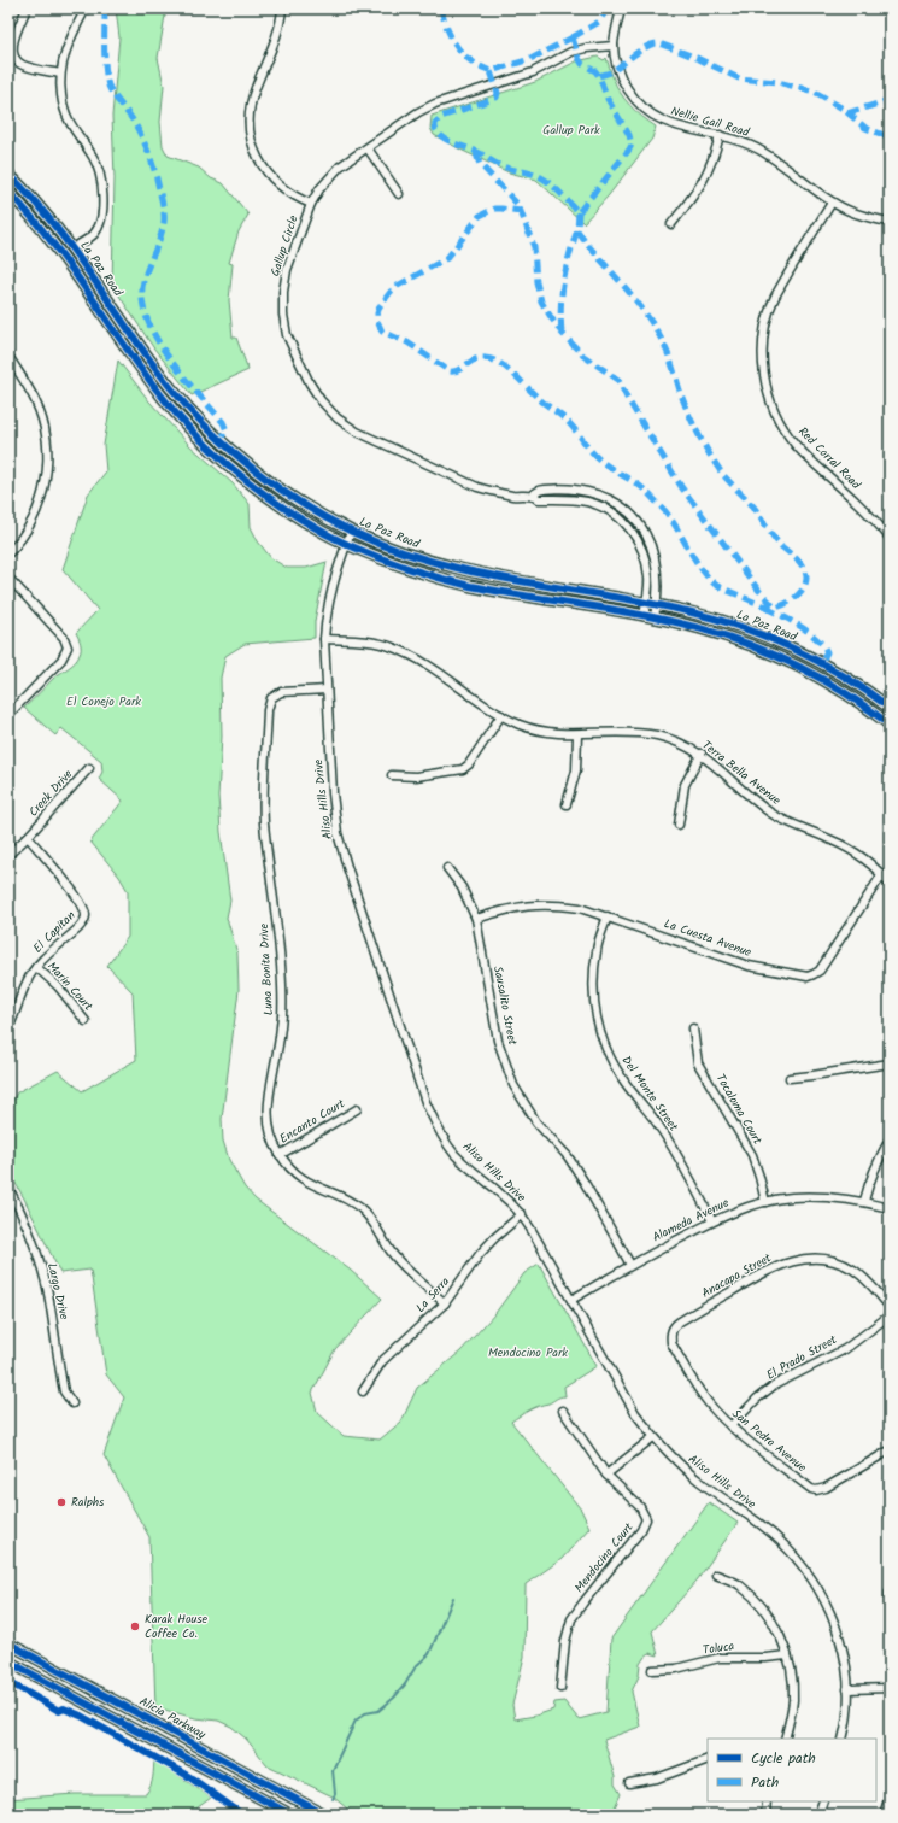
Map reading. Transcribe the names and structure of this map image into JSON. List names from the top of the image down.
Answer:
{
  "streets": {
    "main road": ["La Paz Road", "Alicia Parkway"],
    "street": [
      "Nellie Gail Road",
      "Gallup Circle",
      "Red Corral Road",
      "Terra Bella Avenue",
      "Creek Drive",
      "Aliso Hills Drive",
      "El Capitan",
      "La Cuesta Avenue",
      "Luna Bonita Drive",
      "Marin Court",
      "Sausalito Street",
      "Del Monte Street",
      "Tocaloma Court",
      "Encanto Court",
      "Alameda Avenue",
      "Anacapa Street",
      "Largo Drive",
      "La Serra",
      "El Prado Street",
      "San Pedro Avenue",
      "Mendocino Court",
      "Toluca"
    ]
  },
  "crossings": [
    ["Nellie Gail Road", "Gallup Circle"],
    ["Nellie Gail Road", "Red Corral Road"],
    ["Gallup Circle", "La Paz Road"],
    ["La Paz Road", "Aliso Hills Drive"],
    ["Terra Bella Avenue", "Aliso Hills Drive"],
    ["Terra Bella Avenue", "La Cuesta Avenue"],
    ["Creek Drive", "El Capitan"],
    ["Aliso Hills Drive", "Luna Bonita Drive"],
    ["Aliso Hills Drive", "Alameda Avenue"],
    ["Aliso Hills Drive", "La Serra"],
    ["El Capitan", "Marin Court"],
    ["La Cuesta Avenue", "Sausalito Street"],
    ["La Cuesta Avenue", "Del Monte Street"],
    ["Luna Bonita Drive", "Encanto Court"],
    ["Luna Bonita Drive", "La Serra"],
    ["Sausalito Street", "Alameda Avenue"],
    ["Del Monte Street", "Alameda Avenue"],
    ["Tocaloma Court", "Alameda Avenue"],
    ["Anacapa Street", "San Pedro Avenue"],
    ["El Prado Street", "San Pedro Avenue"]
  ],
  "parks": ["Gallup Park", "El Conejo Park", "Mendocino Park"],
  "places": ["Ralphs", "Karak House Coffee Co."],
  "legend": ["Cycle path", "Path"]
}
